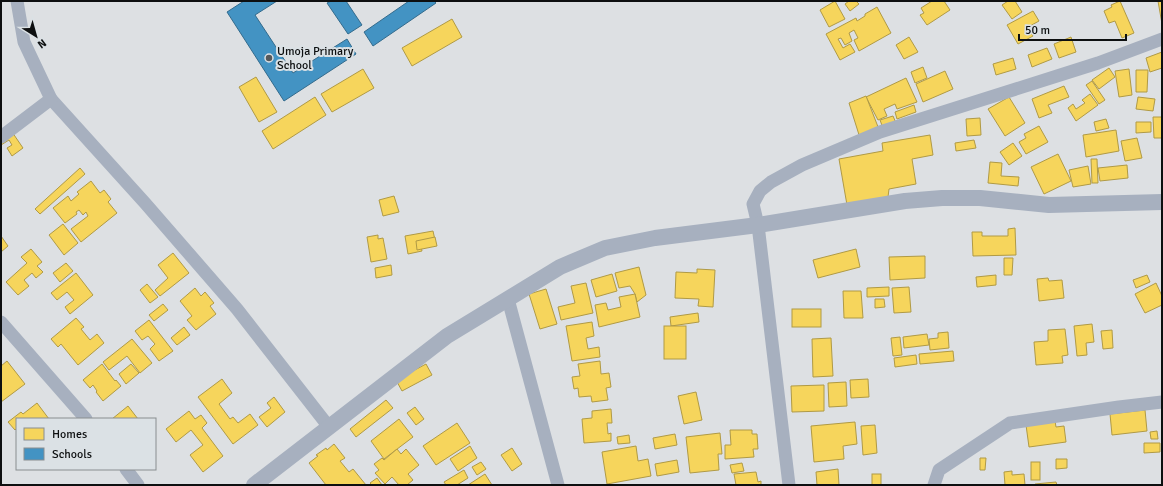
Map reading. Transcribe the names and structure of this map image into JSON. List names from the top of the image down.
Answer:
{
  "places": ["Umoja Primary School"],
  "legend": ["Homes", "Schools"],
  "scale_bar": "50 m",
  "north": "bottom right"
}
